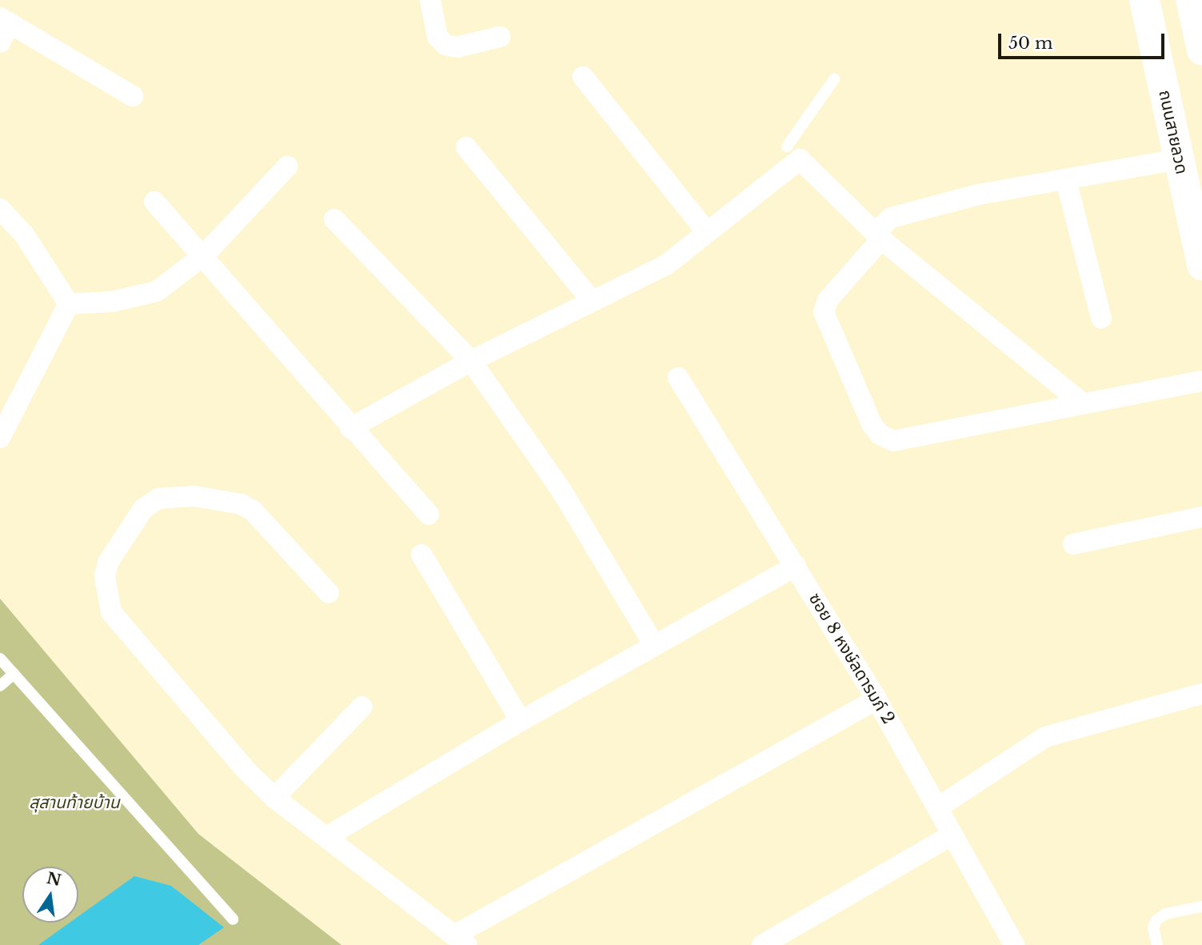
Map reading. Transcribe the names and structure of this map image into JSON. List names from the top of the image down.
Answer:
{
  "streets": {
    "main road": ["ถนนสายลวด"],
    "street": ["ซอย 8 หงษ์ลดารมภ์ 2"]
  },
  "parks": ["สุสานท้ายบ้าน"],
  "scale_bar": "50 m",
  "north": "top"
}
